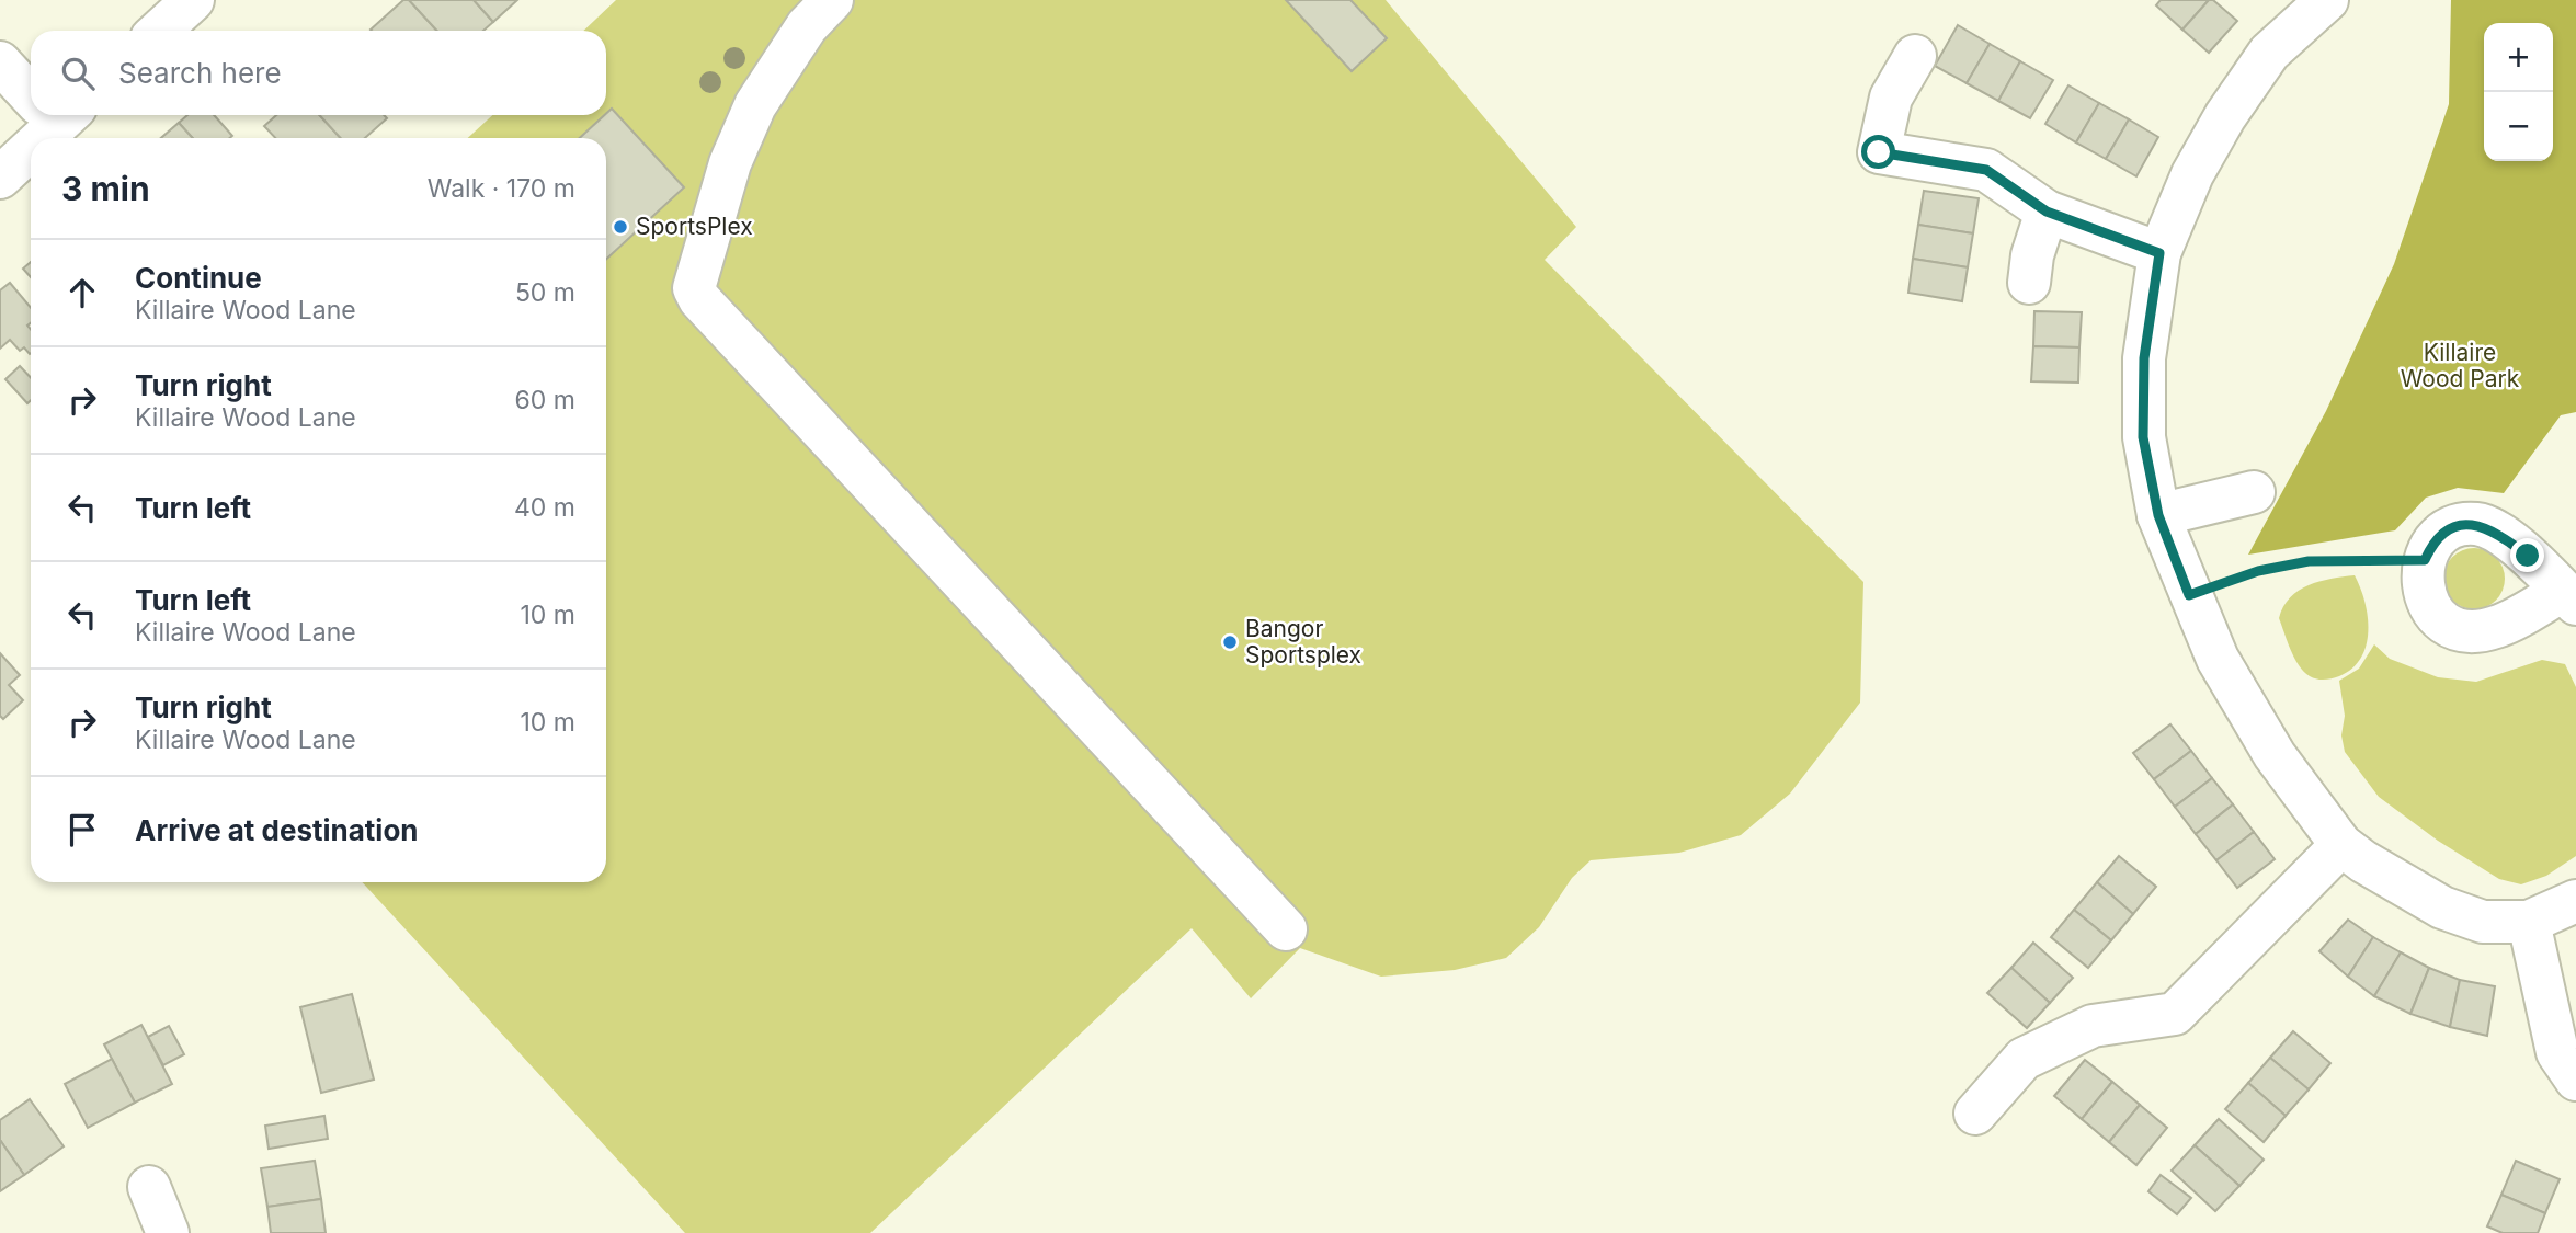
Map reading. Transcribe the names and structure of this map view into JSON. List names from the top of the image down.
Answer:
{
  "parks": ["Killaire Wood Park"],
  "places": ["SportsPlex", "Bangor Sportsplex"],
  "page": {
    "map_buttons": ["+", "−"],
    "search": "Search here",
    "heading": ["3 min", "Walk · 170 m"],
    "list": [
      ["Continue", "Killaire Wood Lane", "50 m"],
      ["Turn right", "Killaire Wood Lane", "60 m"],
      ["Turn left", "40 m"],
      ["Turn left", "Killaire Wood Lane", "10 m"],
      ["Turn right", "Killaire Wood Lane", "10 m"],
      "Arrive at destination"
    ]
  }
}
